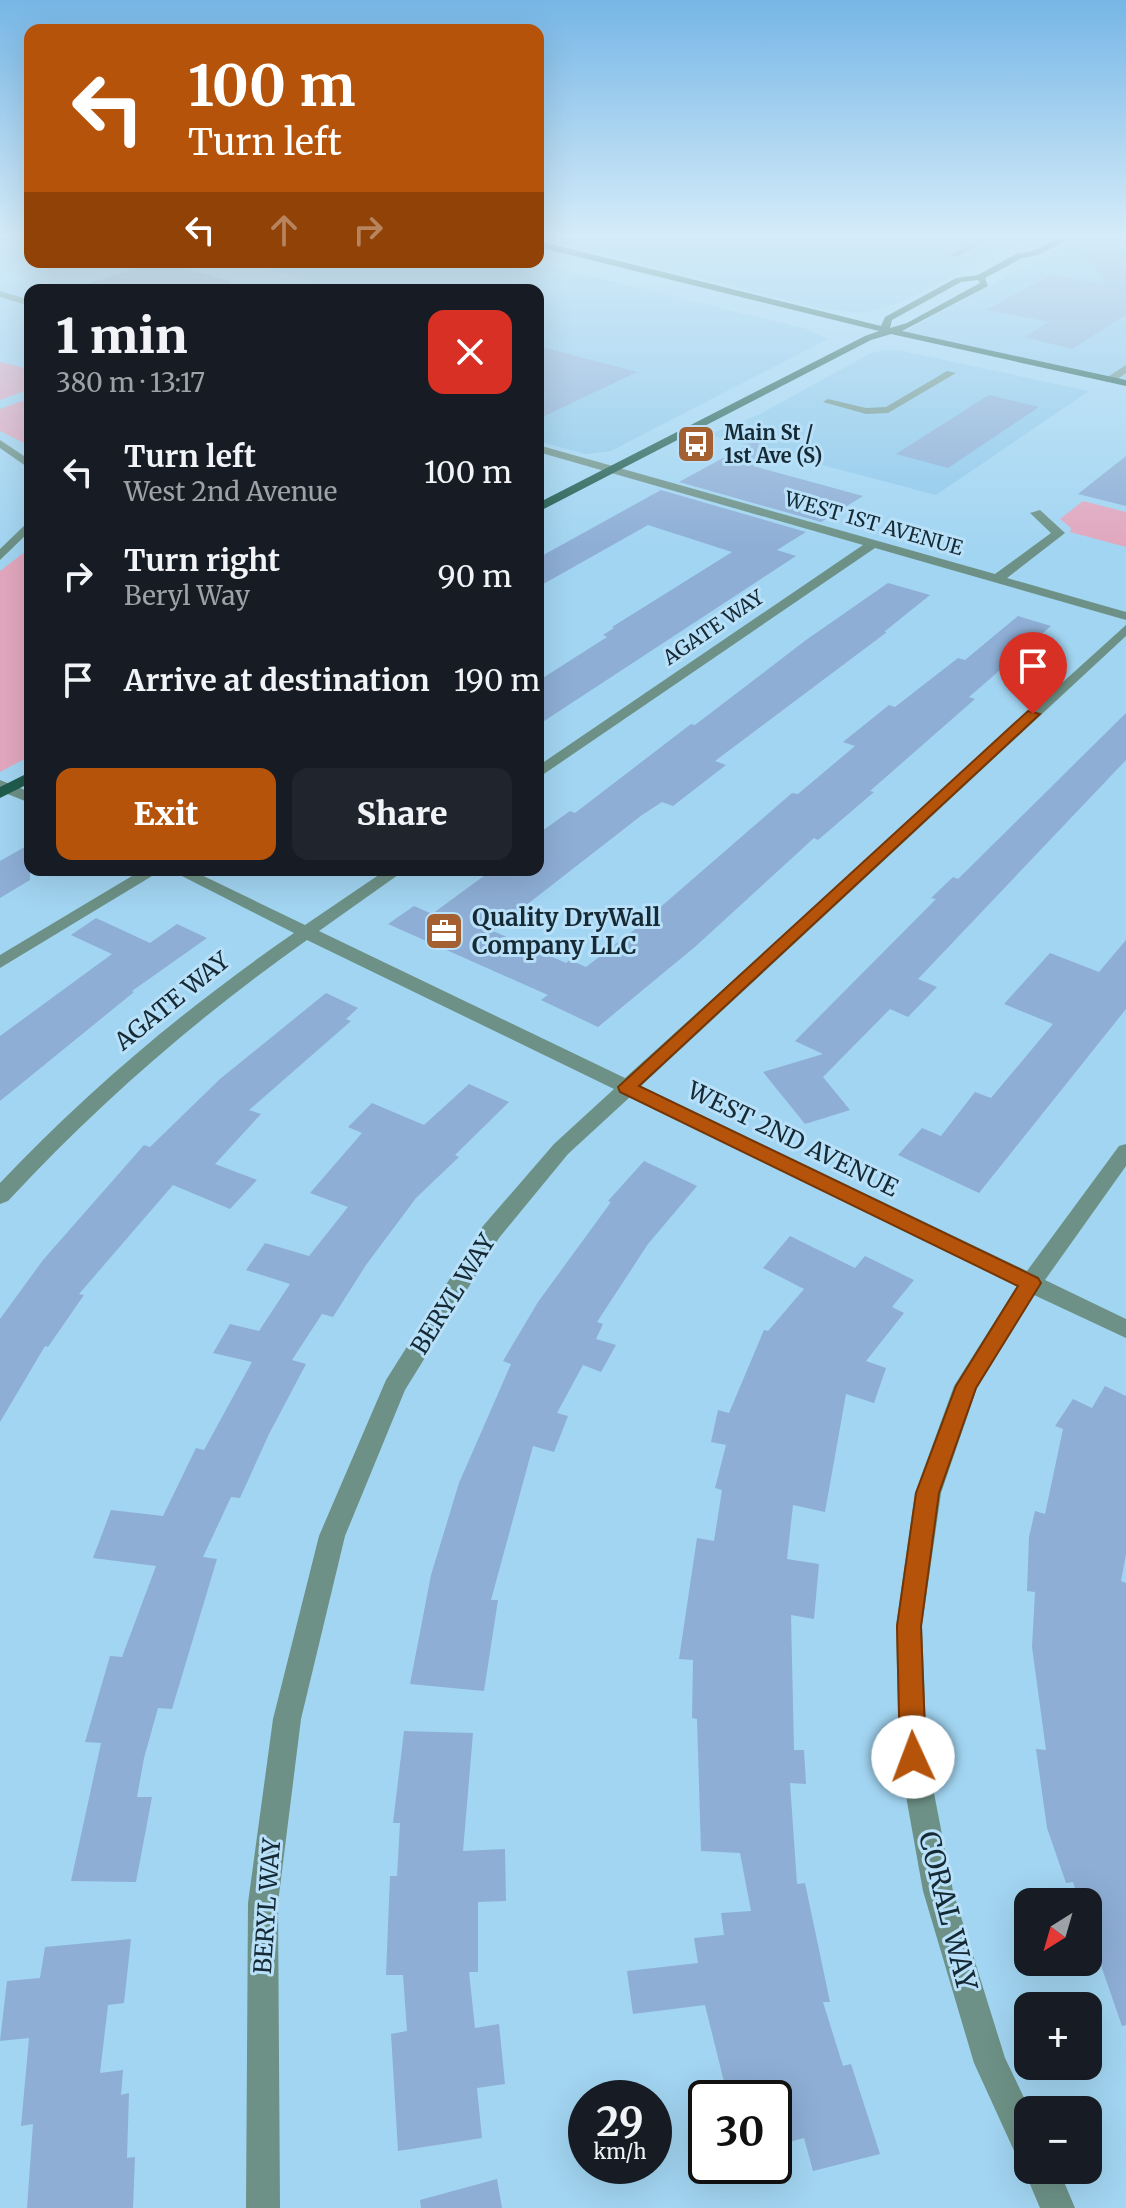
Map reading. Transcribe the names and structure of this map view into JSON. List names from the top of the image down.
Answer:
{
  "streets": {
    "street": [
      "WEST 1ST AVENUE",
      "AGATE WAY",
      "WEST 2ND AVENUE",
      "BERYL WAY",
      "CORAL WAY"
    ]
  },
  "crossings": [
    ["WEST 1ST AVENUE", "AGATE WAY"],
    ["AGATE WAY", "WEST 2ND AVENUE"],
    ["WEST 2ND AVENUE", "BERYL WAY"],
    ["WEST 2ND AVENUE", "CORAL WAY"]
  ],
  "places": {
    "bus stop": ["Main St / 1st Ave (S)"],
    "office": ["Quality DryWall Company LLC"]
  },
  "north": "bottom left",
  "page": {
    "turn": ["100 m", "Turn left"],
    "heading": ["1 min", "380 m · 13:17"],
    "list": [
      {
        "name": "Turn left",
        "note": "West 2nd Avenue",
        "value": "100 m"
      },
      {
        "name": "Turn right",
        "note": "Beryl Way",
        "value": "90 m"
      },
      {
        "name": "Arrive at destination",
        "value": "190 m"
      }
    ],
    "buttons": ["Exit", "Share"],
    "map_buttons": ["+", "−"],
    "speed": "29 km/h",
    "limit": "30"
  }
}
